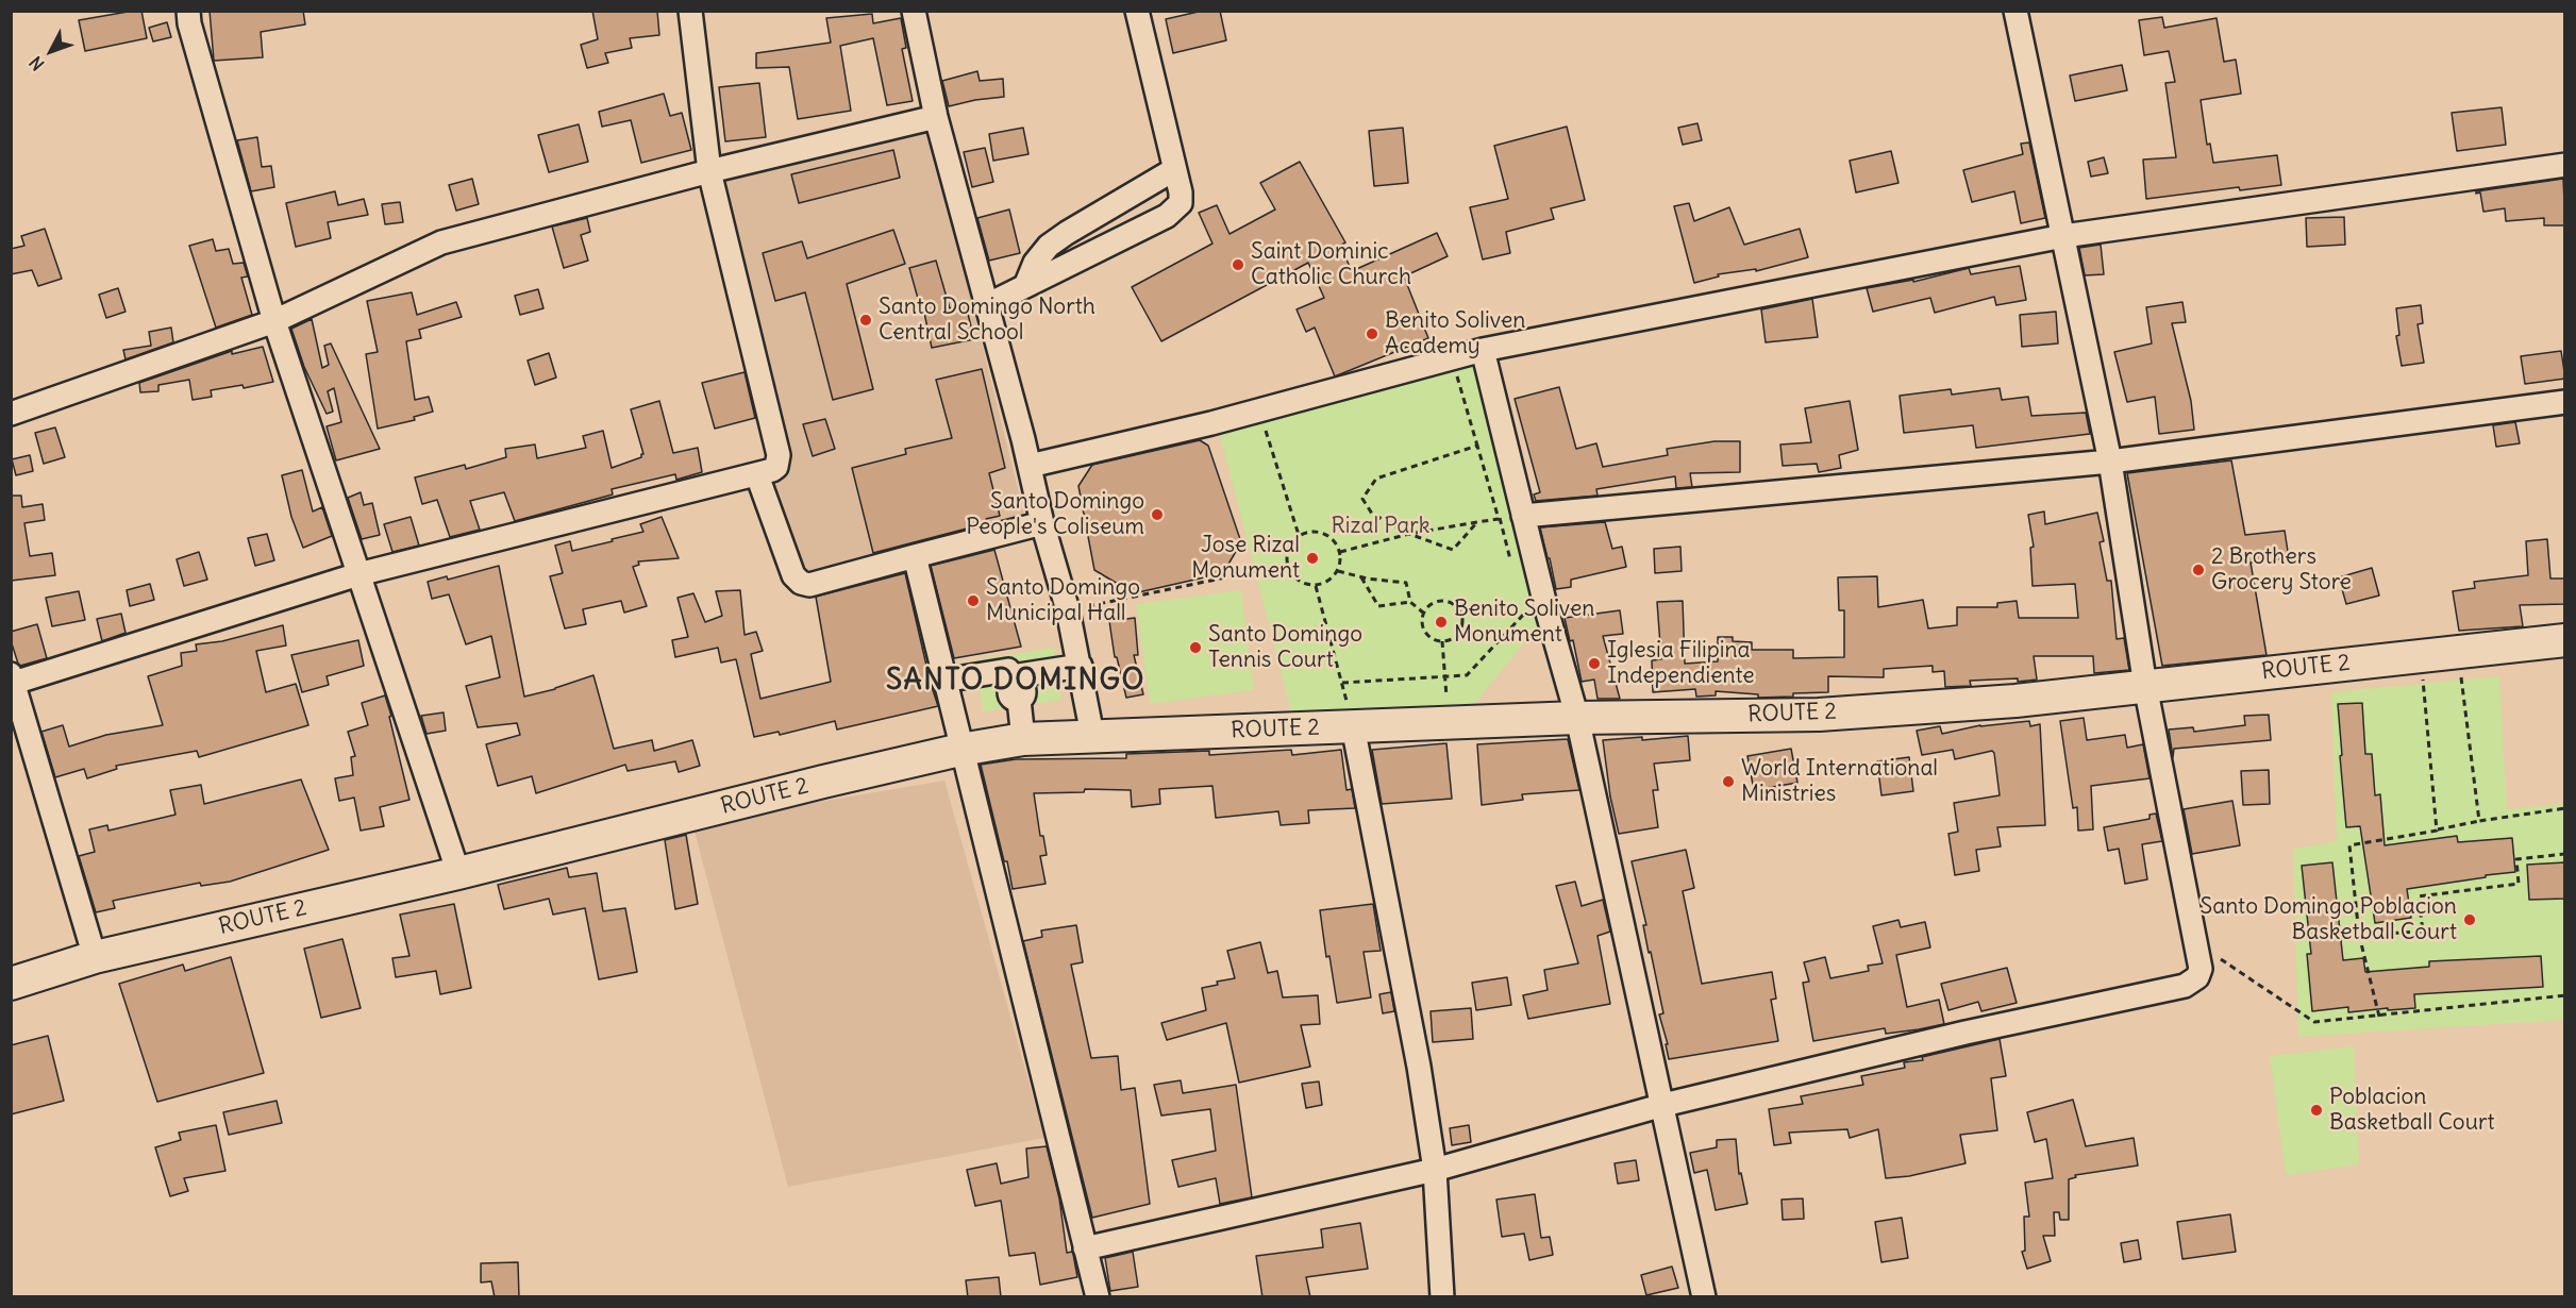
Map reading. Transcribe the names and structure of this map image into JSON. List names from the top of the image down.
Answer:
{
  "streets": {
    "highway": ["ROUTE 2"]
  },
  "districts": ["SANTO DOMINGO"],
  "parks": ["Rizal Park"],
  "places": [
    "Saint Dominic Catholic Church",
    "Santo Domingo North Central School",
    "Benito Soliven Academy",
    "Santo Domingo People's Coliseum",
    "Jose Rizal Monument",
    "2 Brothers Grocery Store",
    "Santo Domingo Municipal Hall",
    "Benito Soliven Monument",
    "Santo Domingo Tennis Court",
    "Iglesia Filipina Independiente",
    "World International Ministries",
    "Santo Domingo Poblacion Basketball Court",
    "Poblacion Basketball Court"
  ],
  "north": "bottom left"
}
